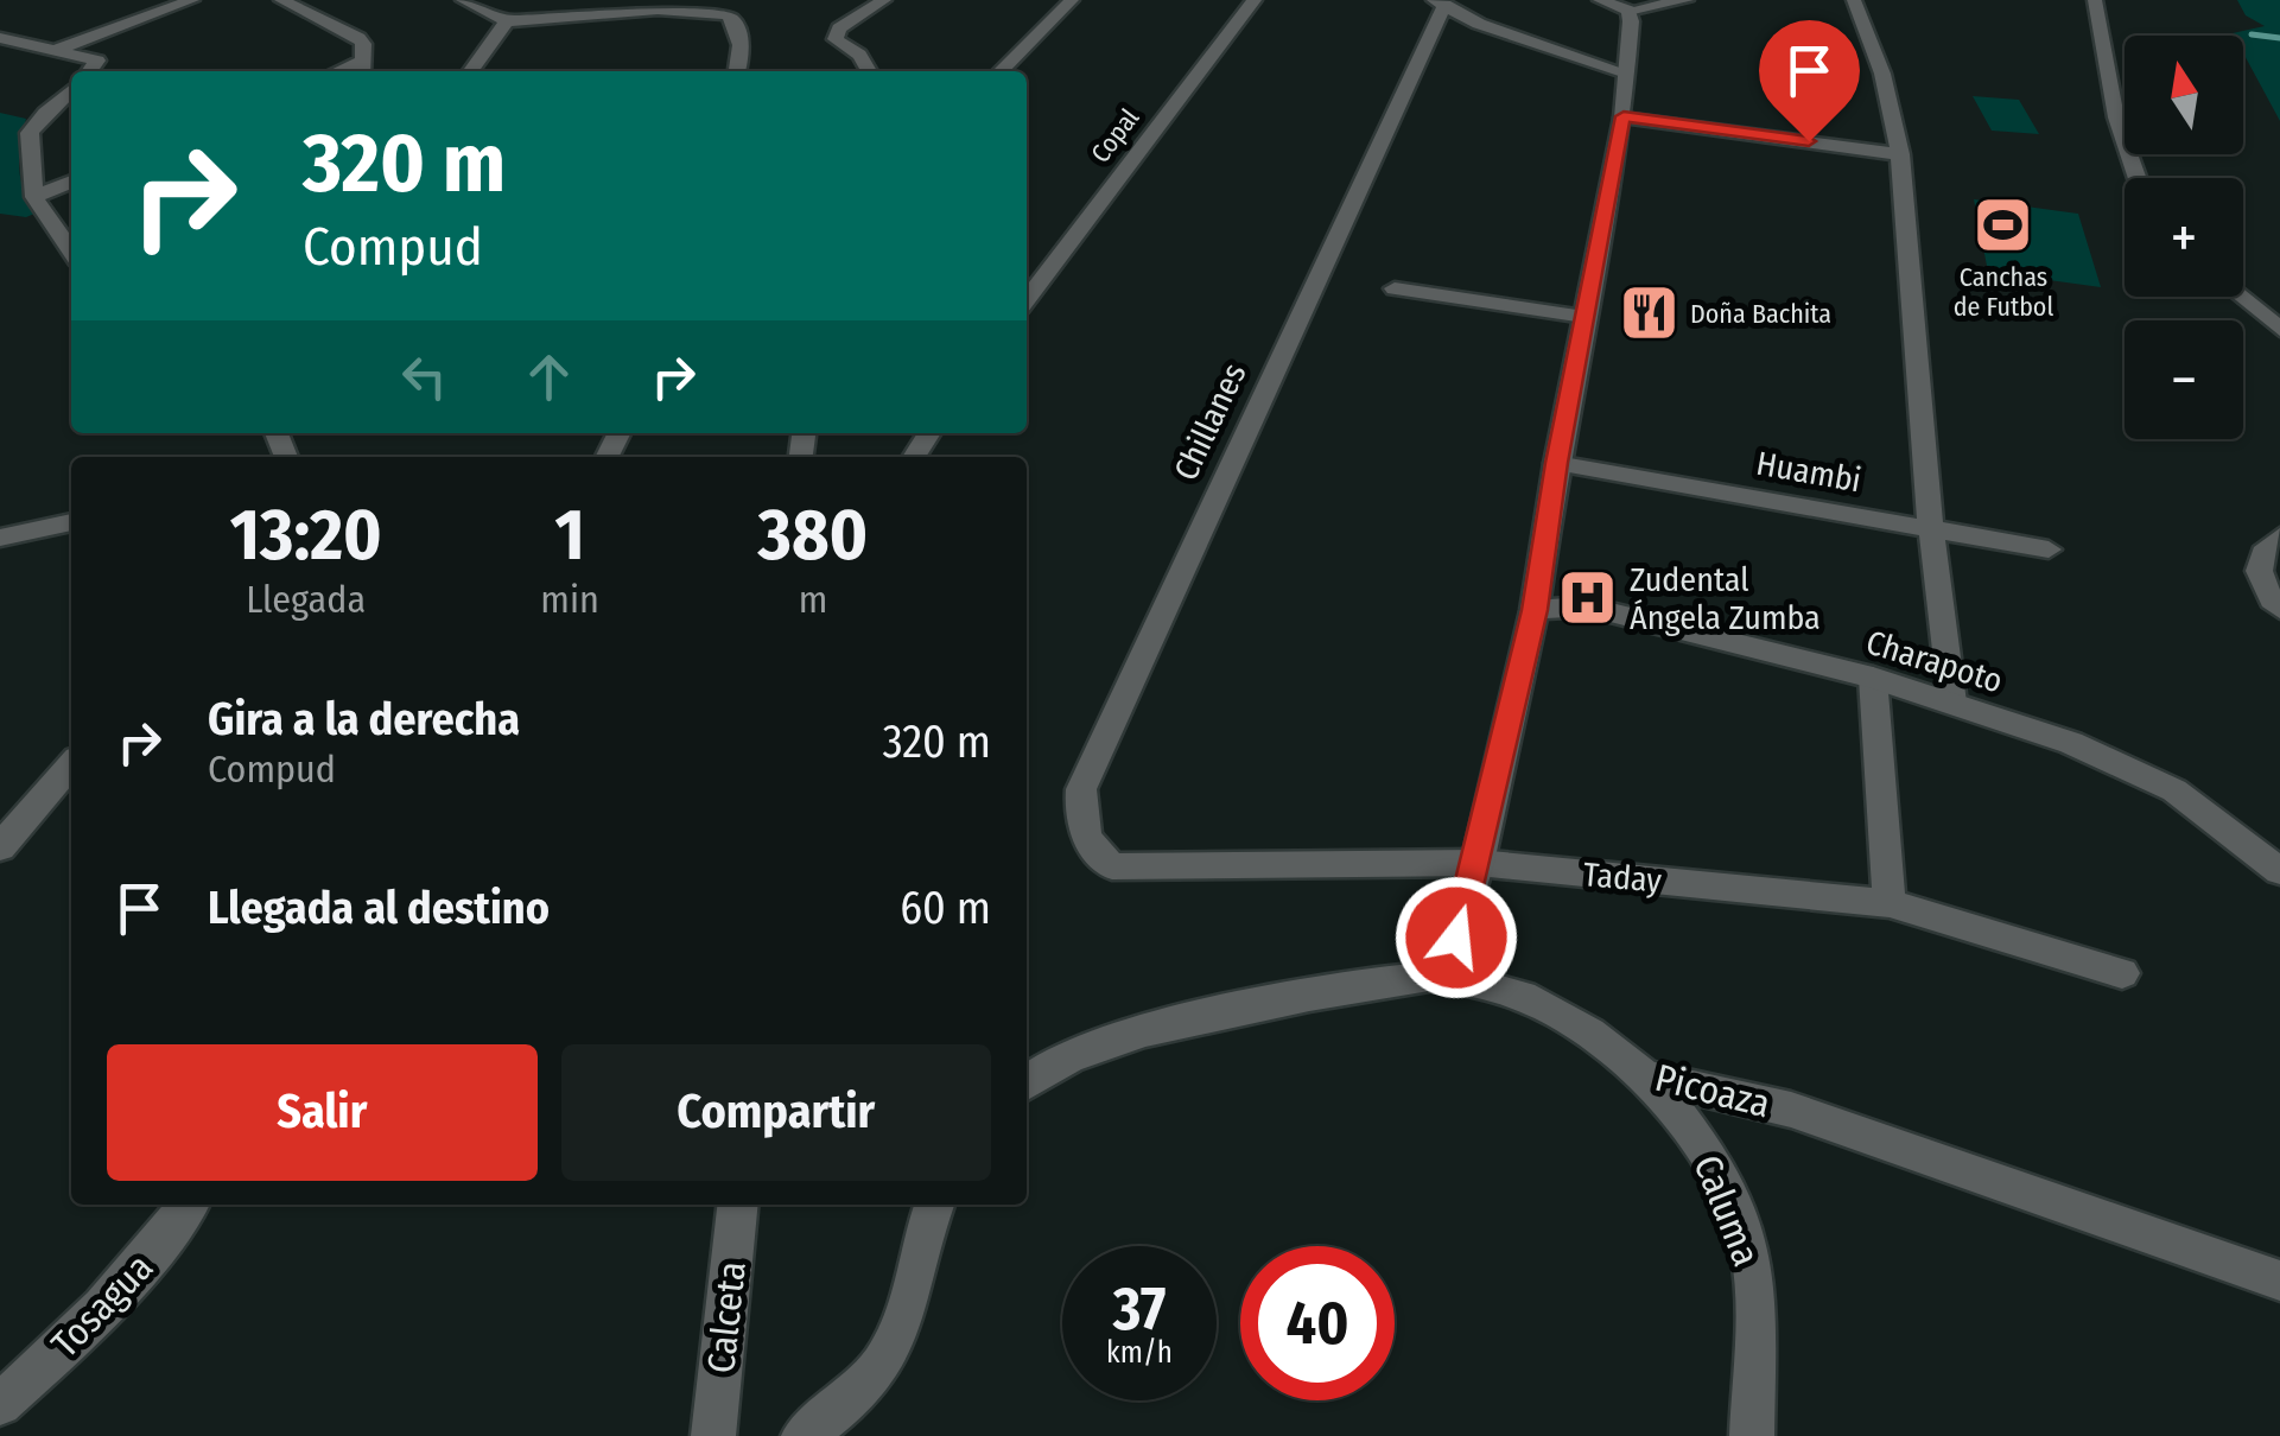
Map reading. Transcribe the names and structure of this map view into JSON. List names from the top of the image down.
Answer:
{
  "streets": {
    "street": [
      "Copal",
      "Chillanes",
      "Huambi",
      "Charapoto",
      "Taday",
      "Picoaza",
      "Caluma",
      "Tosagua",
      "Calceta"
    ]
  },
  "crossings": [
    ["Chillanes", "Taday"],
    ["Picoaza", "Caluma"]
  ],
  "places": {
    "sports": ["Canchas de Futbol"],
    "restaurant": ["Doña Bachita"],
    "hospital": ["Zudental Ángela Zumba"]
  },
  "north": "top",
  "page": {
    "map_buttons": ["+", "−"],
    "turn": ["320 m", "Compud"],
    "eta": [
      "13:20",
      "Llegada",
      "1",
      "min",
      "380",
      "m"
    ],
    "list": [
      {
        "name": "Gira a la derecha",
        "note": "Compud",
        "value": "320 m"
      },
      {
        "name": "Llegada al destino",
        "value": "60 m"
      }
    ],
    "buttons": ["Salir", "Compartir"],
    "speed": "37 km/h",
    "limit": "40"
  }
}
